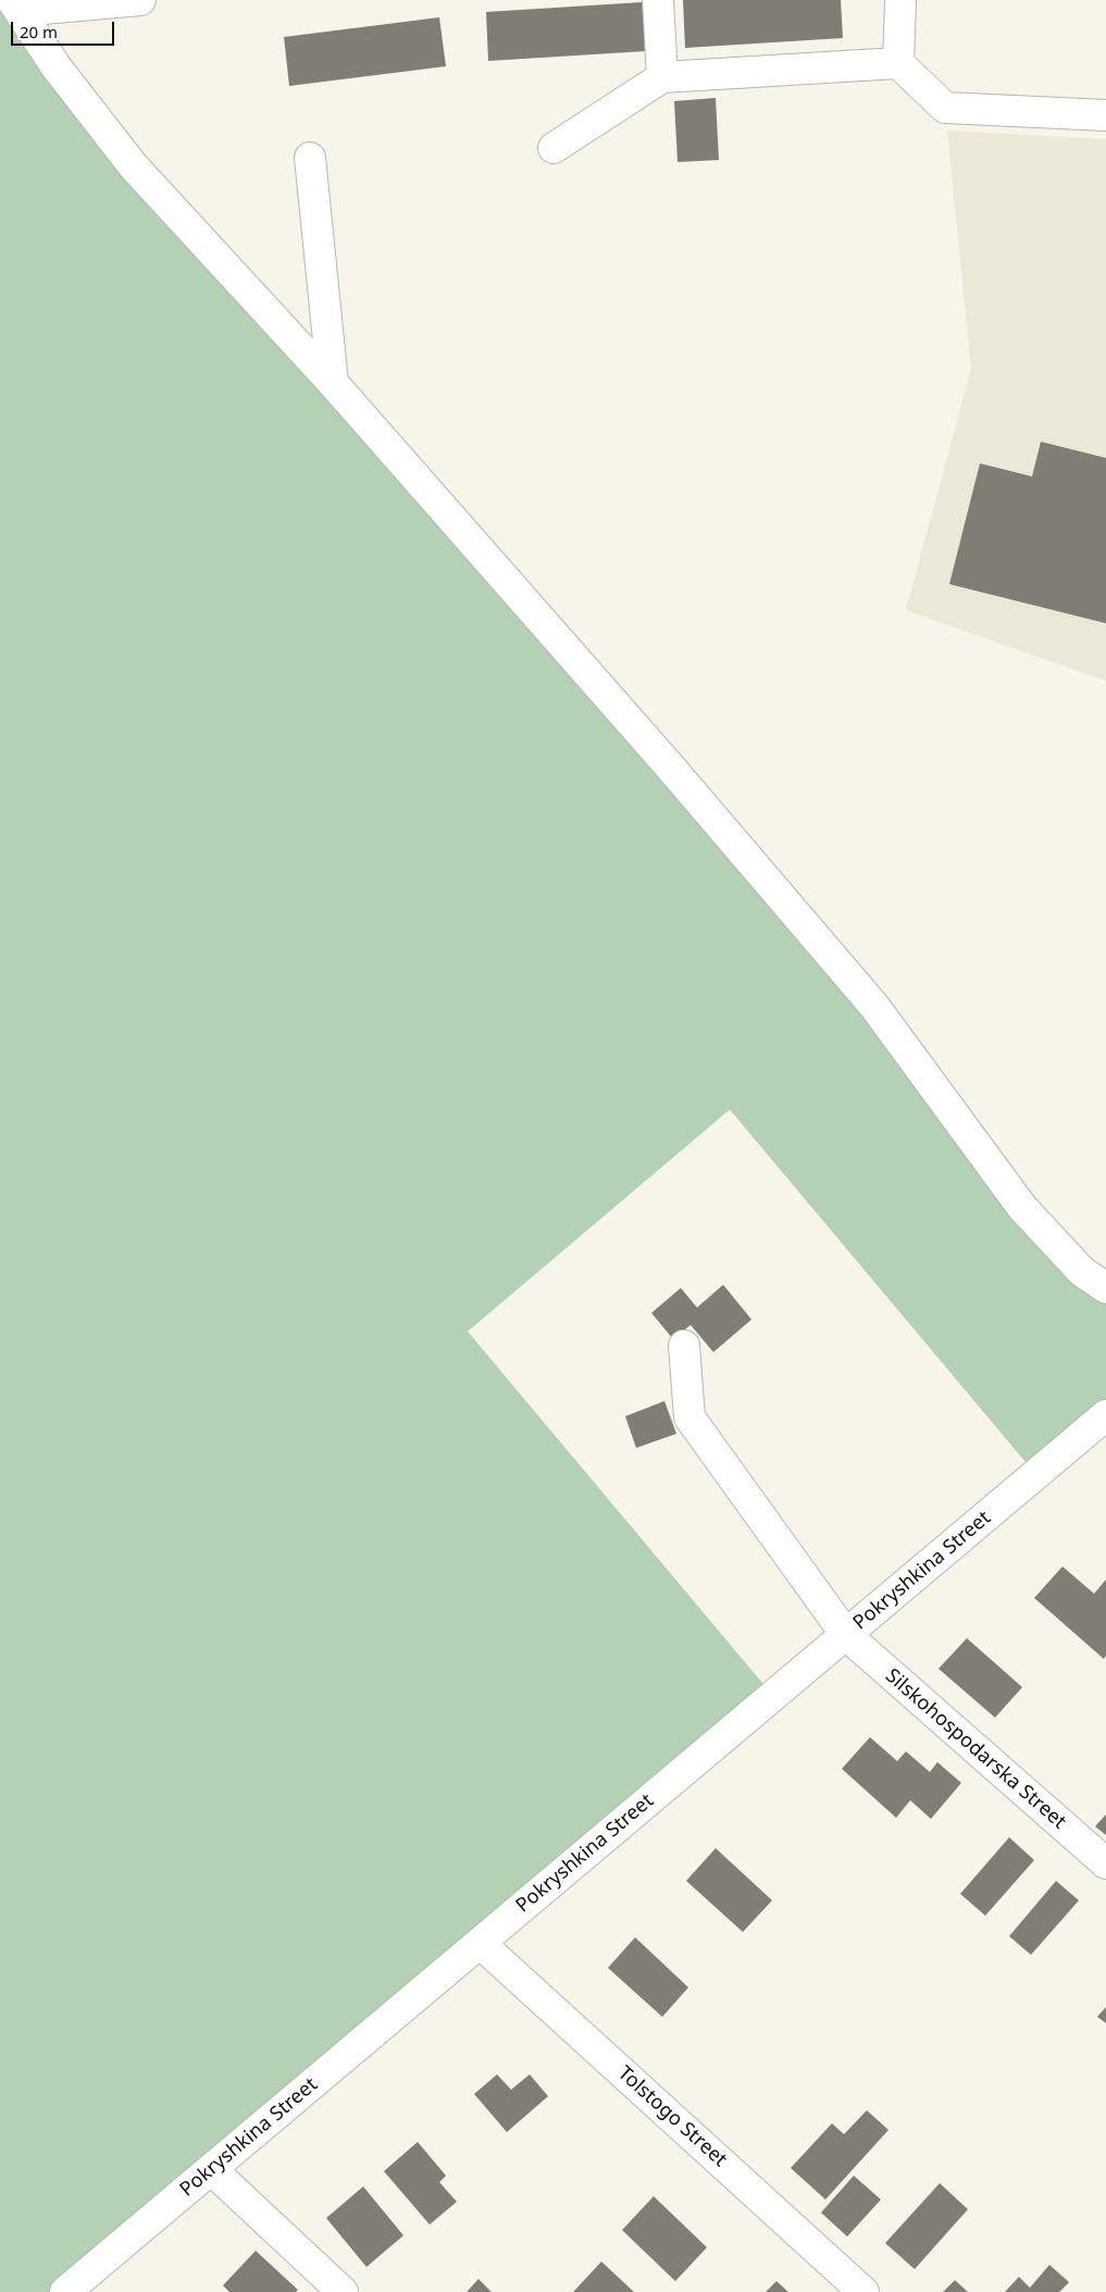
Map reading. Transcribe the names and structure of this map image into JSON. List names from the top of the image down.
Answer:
{
  "streets": {
    "street": ["Pokryshkina Street", "Silskohospodarska Street", "Tolstogo Street"]
  },
  "crossings": [
    ["Pokryshkina Street", "Silskohospodarska Street"],
    ["Pokryshkina Street", "Tolstogo Street"]
  ],
  "scale_bar": "20 m"
}
